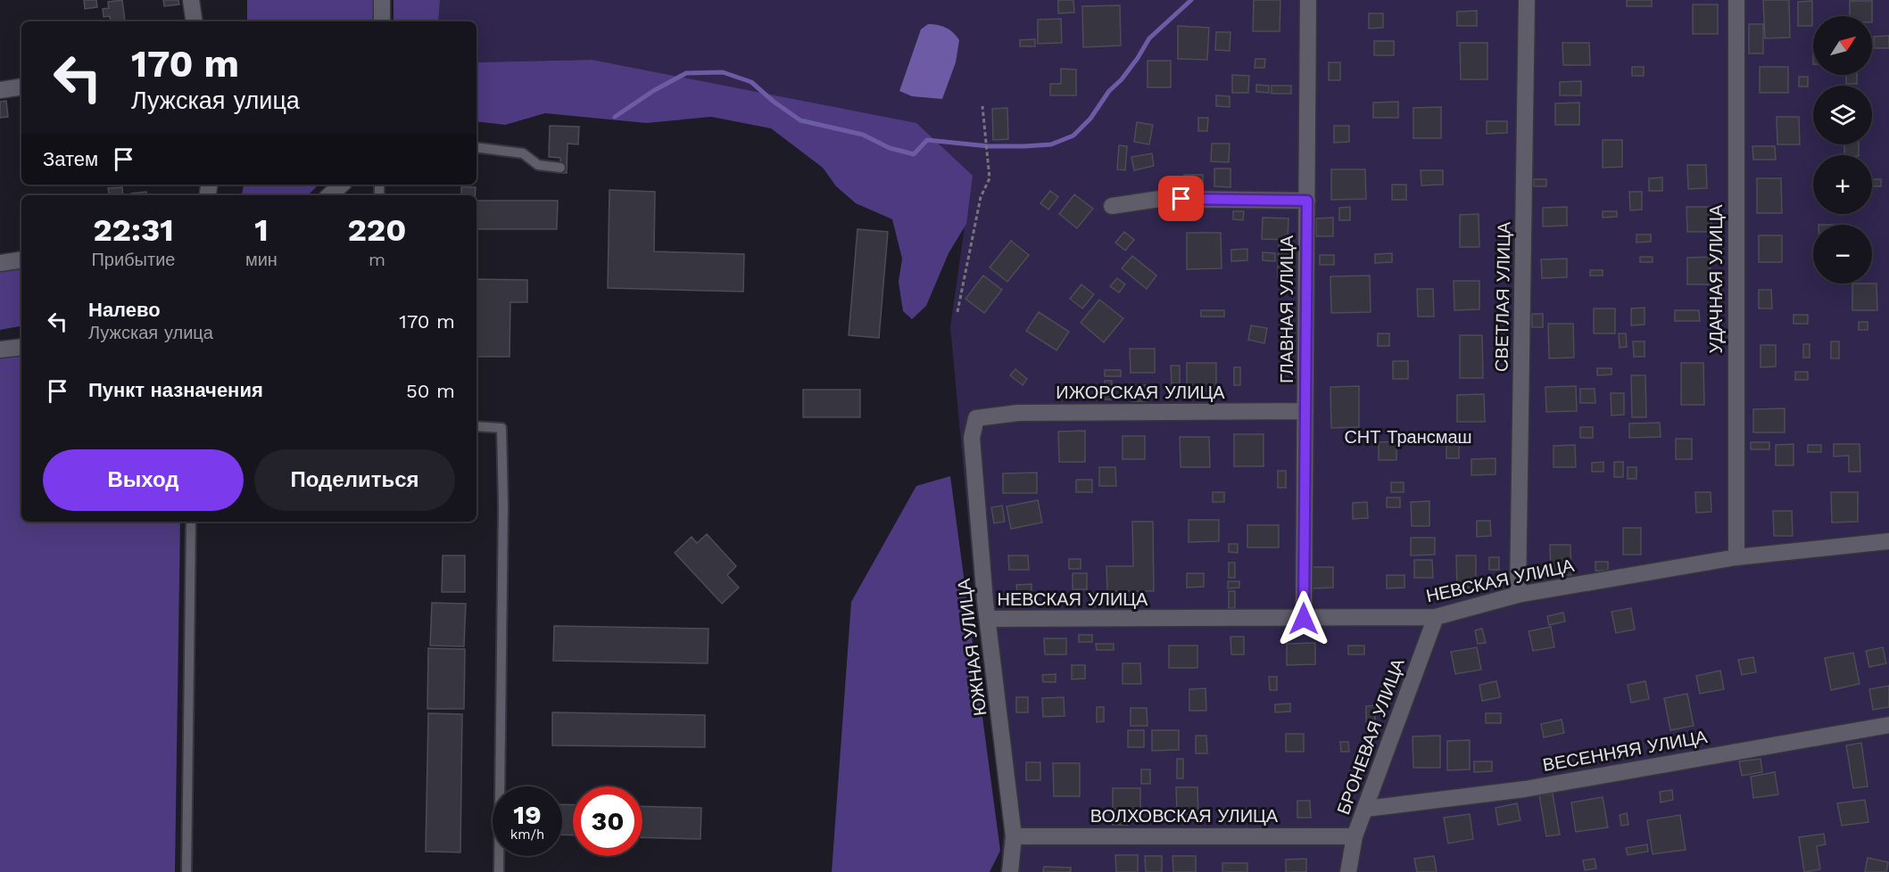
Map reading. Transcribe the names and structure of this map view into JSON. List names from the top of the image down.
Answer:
{
  "streets": {
    "street": [
      "УДАЧНАЯ УЛИЦА",
      "СВЕТЛАЯ УЛИЦА",
      "ГЛАВНАЯ УЛИЦА",
      "ИЖОРСКАЯ УЛИЦА",
      "НЕВСКАЯ УЛИЦА",
      "ЮЖНАЯ УЛИЦА",
      "БРОНЕВАЯ УЛИЦА",
      "ВЕСЕННЯЯ УЛИЦА",
      "ВОЛХОВСКАЯ УЛИЦА"
    ]
  },
  "crossings": [
    ["УДАЧНАЯ УЛИЦА", "НЕВСКАЯ УЛИЦА"],
    ["СВЕТЛАЯ УЛИЦА", "НЕВСКАЯ УЛИЦА"],
    ["ГЛАВНАЯ УЛИЦА", "ИЖОРСКАЯ УЛИЦА"],
    ["ГЛАВНАЯ УЛИЦА", "НЕВСКАЯ УЛИЦА"],
    ["ИЖОРСКАЯ УЛИЦА", "ЮЖНАЯ УЛИЦА"],
    ["НЕВСКАЯ УЛИЦА", "ЮЖНАЯ УЛИЦА"],
    ["НЕВСКАЯ УЛИЦА", "БРОНЕВАЯ УЛИЦА"],
    ["ЮЖНАЯ УЛИЦА", "ВОЛХОВСКАЯ УЛИЦА"],
    ["БРОНЕВАЯ УЛИЦА", "ВЕСЕННЯЯ УЛИЦА"],
    ["БРОНЕВАЯ УЛИЦА", "ВОЛХОВСКАЯ УЛИЦА"]
  ],
  "parks": ["СНТ Трансмаш"],
  "north": "top right",
  "page": {
    "map_buttons": ["+", "−"],
    "turn": ["170 m", "Лужская улица"],
    "then": "Затем",
    "eta": [
      "22:31",
      "Прибытие",
      "1",
      "мин",
      "220",
      "m"
    ],
    "list": [
      {
        "name": "Налево",
        "note": "Лужская улица",
        "value": "170 m"
      },
      {
        "name": "Пункт назначения",
        "value": "50 m"
      }
    ],
    "buttons": ["Выход", "Поделиться"],
    "speed": "19 km/h",
    "limit": "30"
  }
}
